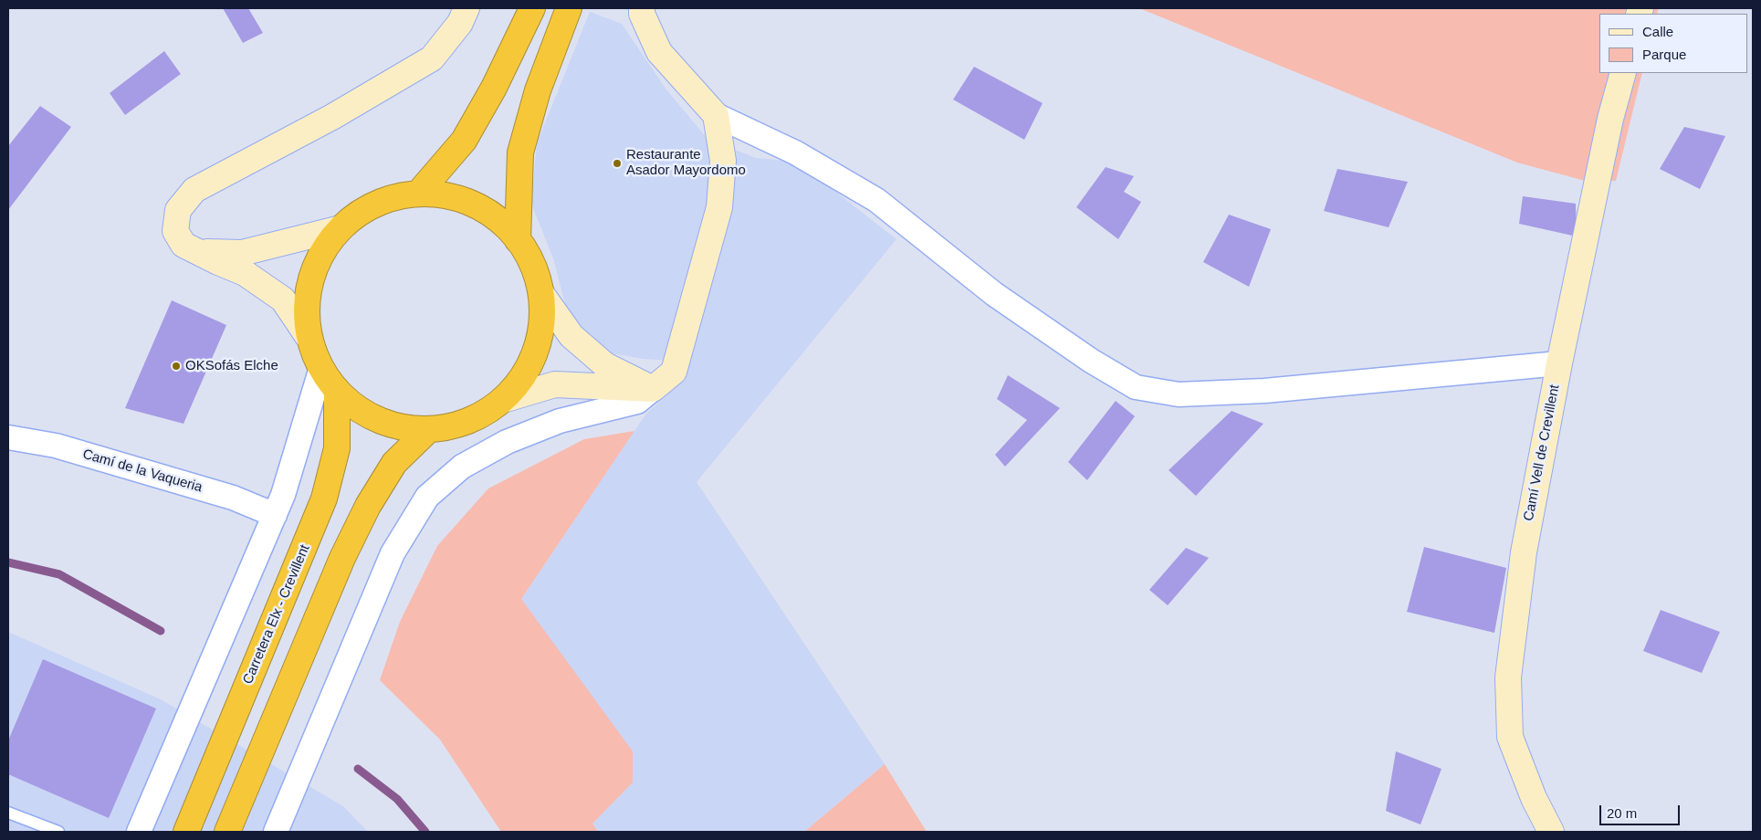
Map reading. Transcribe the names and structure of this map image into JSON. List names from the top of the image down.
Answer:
{
  "streets": {
    "highway": ["Carretera Elx - Crevillent"],
    "street": ["Camí Vell de Crevillent", "Camí de la Vaqueria"]
  },
  "places": ["Restaurante Asador Mayordomo", "OKSofás Elche"],
  "legend": ["Calle", "Parque"],
  "scale_bar": "20 m"
}
